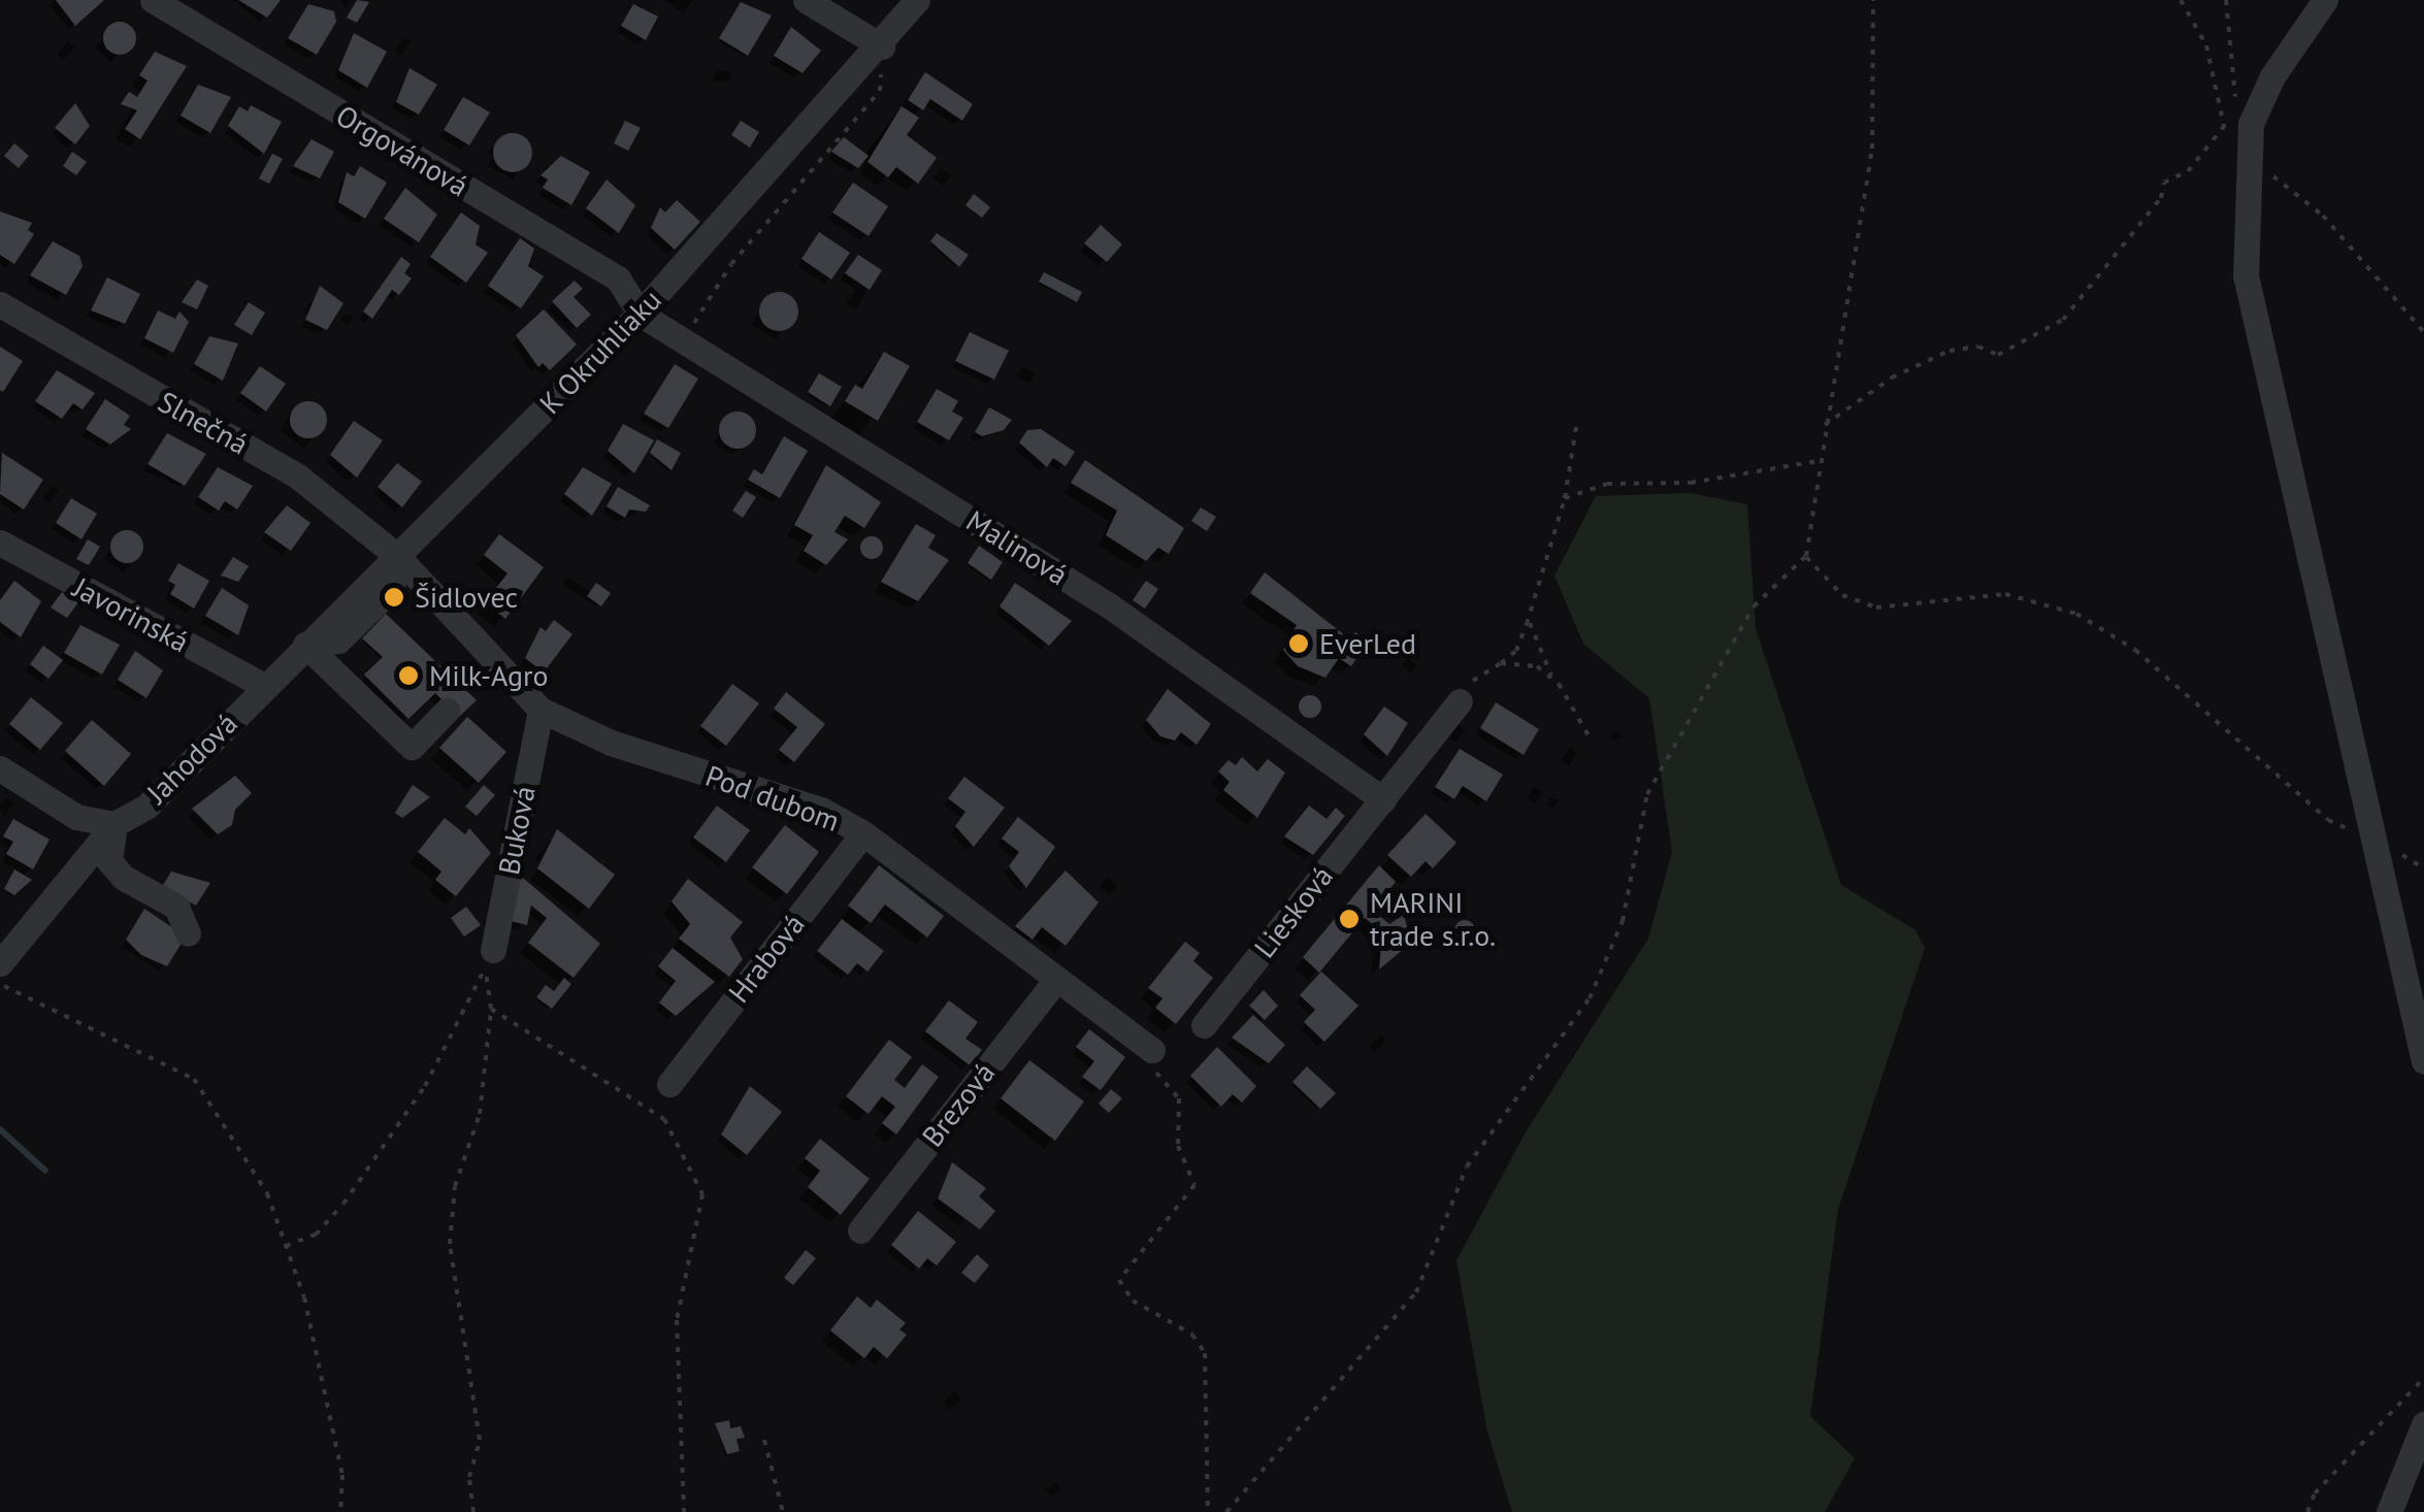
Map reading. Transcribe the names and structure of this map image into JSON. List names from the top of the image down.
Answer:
{
  "streets": {
    "street": [
      "Orgovánová",
      "K Okruhliaku",
      "Slnečná",
      "Malinová",
      "Javorinská",
      "Jahodová",
      "Pod dubom",
      "Buková",
      "Liesková",
      "Hrabová",
      "Brezová"
    ]
  },
  "crossings": [
    ["Orgovánová", "K Okruhliaku"],
    ["Orgovánová", "Malinová"],
    ["K Okruhliaku", "Slnečná"],
    ["K Okruhliaku", "Malinová"],
    ["K Okruhliaku", "Javorinská"],
    ["K Okruhliaku", "Jahodová"],
    ["K Okruhliaku", "Pod dubom"],
    ["Slnečná", "Pod dubom"],
    ["Malinová", "Liesková"],
    ["Javorinská", "Jahodová"],
    ["Pod dubom", "Buková"],
    ["Pod dubom", "Hrabová"],
    ["Pod dubom", "Brezová"]
  ],
  "places": [
    "Šidlovec",
    "EverLed",
    "Milk-Agro",
    "MARINI trade s.r.o."
  ]
}
